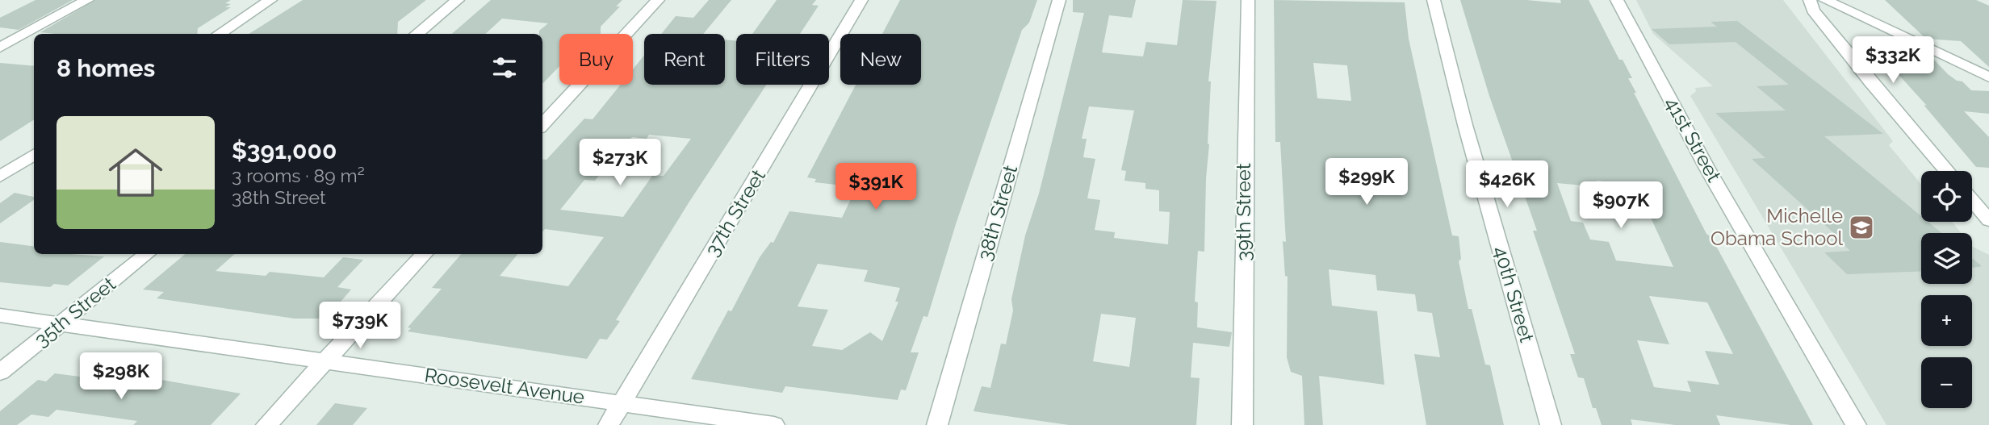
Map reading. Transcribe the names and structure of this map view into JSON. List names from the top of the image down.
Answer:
{
  "streets": {
    "street": [
      "41st Street",
      "39th Street",
      "37th Street",
      "38th Street",
      "40th Street",
      "35th Street",
      "Roosevelt Avenue"
    ]
  },
  "crossings": [
    ["37th Street", "Roosevelt Avenue"],
    ["35th Street", "Roosevelt Avenue"]
  ],
  "places": {
    "school or university": ["Michelle Obama School"]
  },
  "page": {
    "chip": [
      "Buy",
      "Rent",
      "Filters",
      "New"
    ],
    "heading": "8 homes",
    "price": [
      "$332K",
      "$273K",
      "$299K",
      "$426K",
      "$391K",
      "$907K",
      "$739K",
      "$298K"
    ],
    "list": [
      {
        "name": "$391,000",
        "note": "3 rooms · 89 m² · 38th Street"
      }
    ],
    "map_buttons": ["+", "−"]
  }
}
